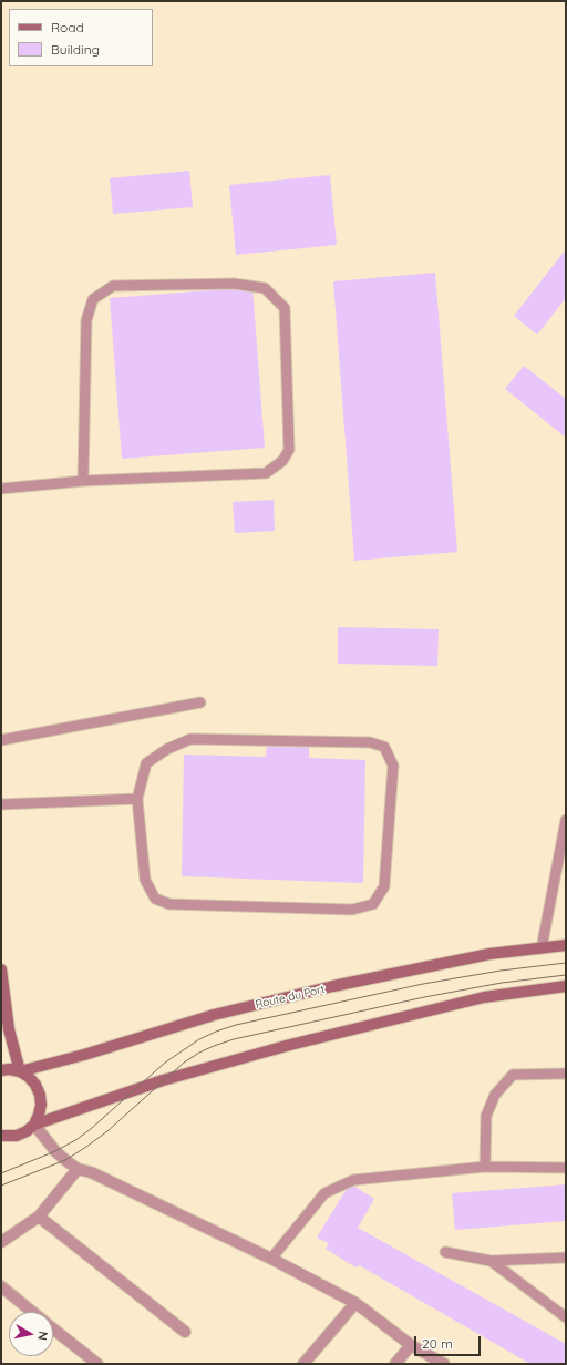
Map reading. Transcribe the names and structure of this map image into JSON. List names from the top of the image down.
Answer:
{
  "streets": {
    "main road": ["Route du Port"]
  },
  "legend": ["Road", "Building"],
  "scale_bar": "20 m",
  "north": "right"
}
